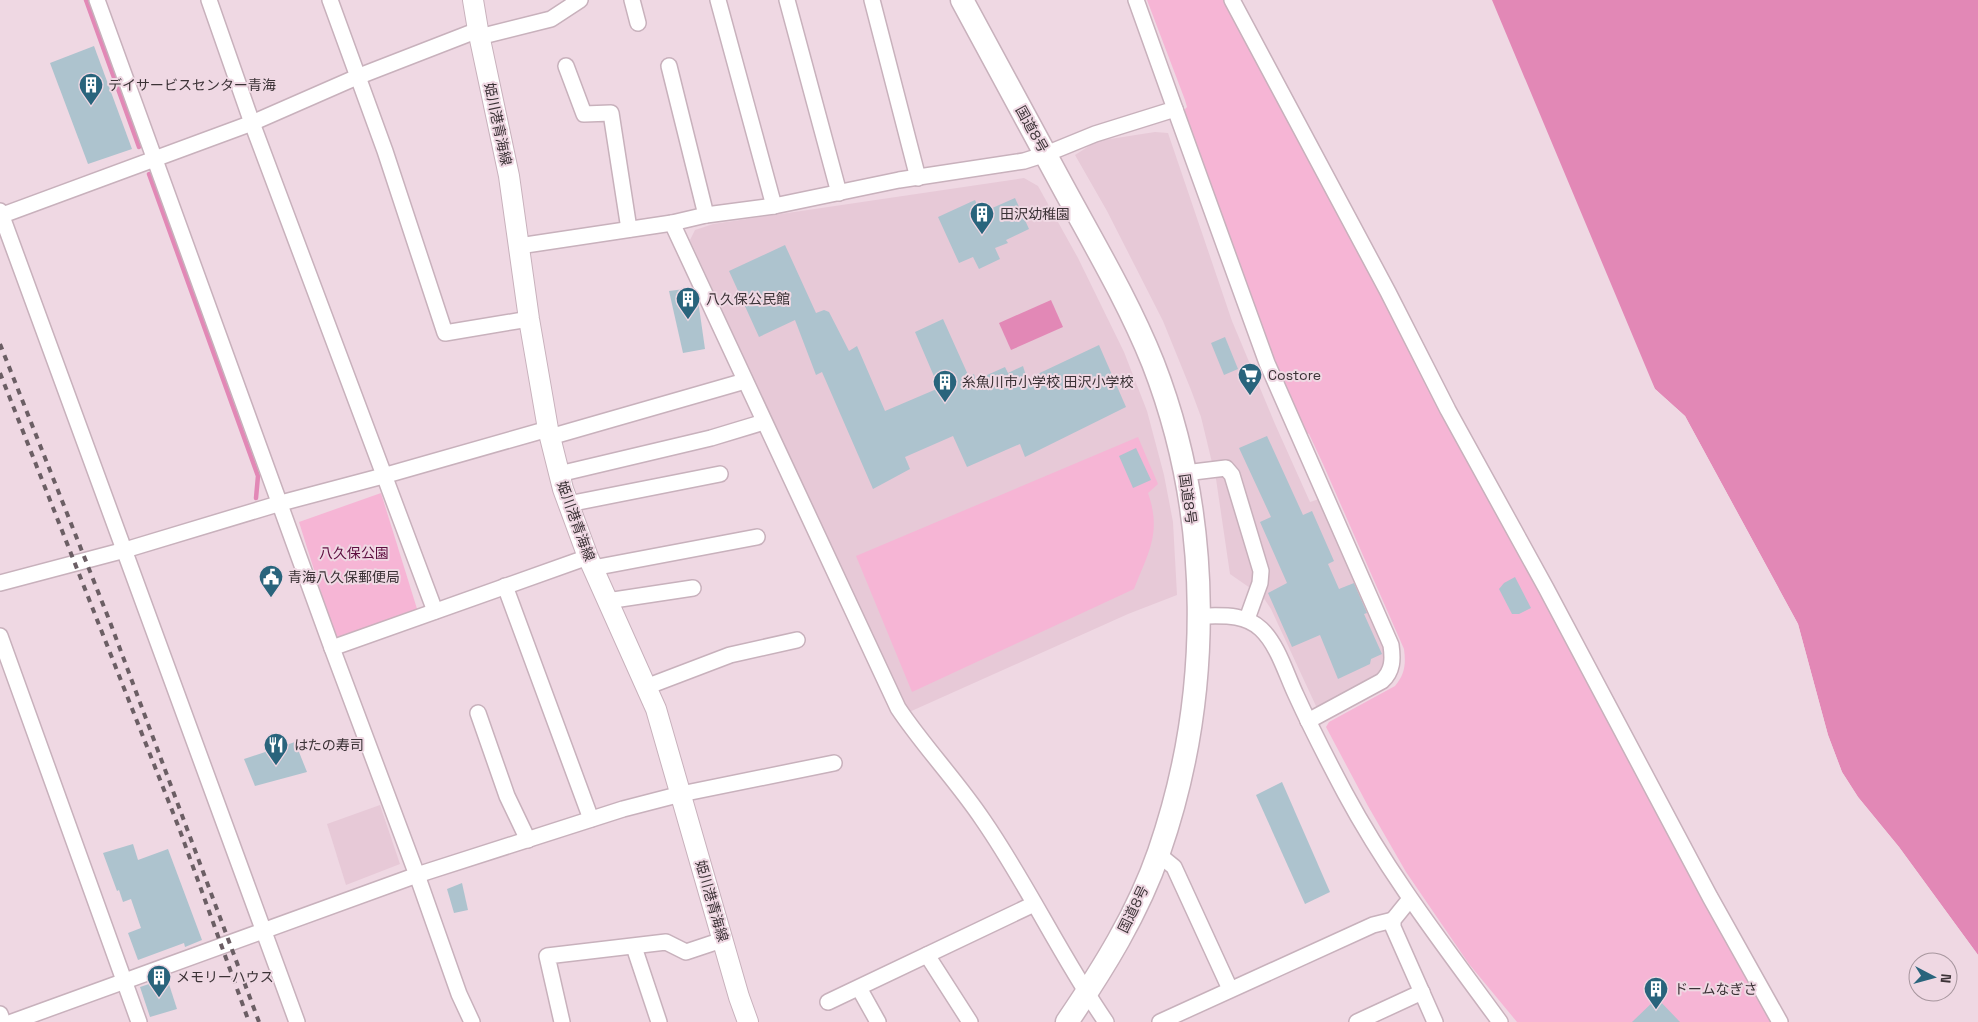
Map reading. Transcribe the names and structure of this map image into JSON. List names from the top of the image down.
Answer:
{
  "streets": {
    "highway": ["国道8号"],
    "main road": ["姫川港青海線"]
  },
  "parks": ["八久保公園"],
  "places": {
    "building": [
      "デイサービスセンター青海",
      "田沢幼稚園",
      "八久保公民館",
      "糸魚川市小学校 田沢小学校",
      "メモリーハウス",
      "ドームなぎさ"
    ],
    "supermarket": ["Costore"],
    "public building": ["青海八久保郵便局"],
    "restaurant": ["はたの寿司"]
  },
  "north": "right"
}
